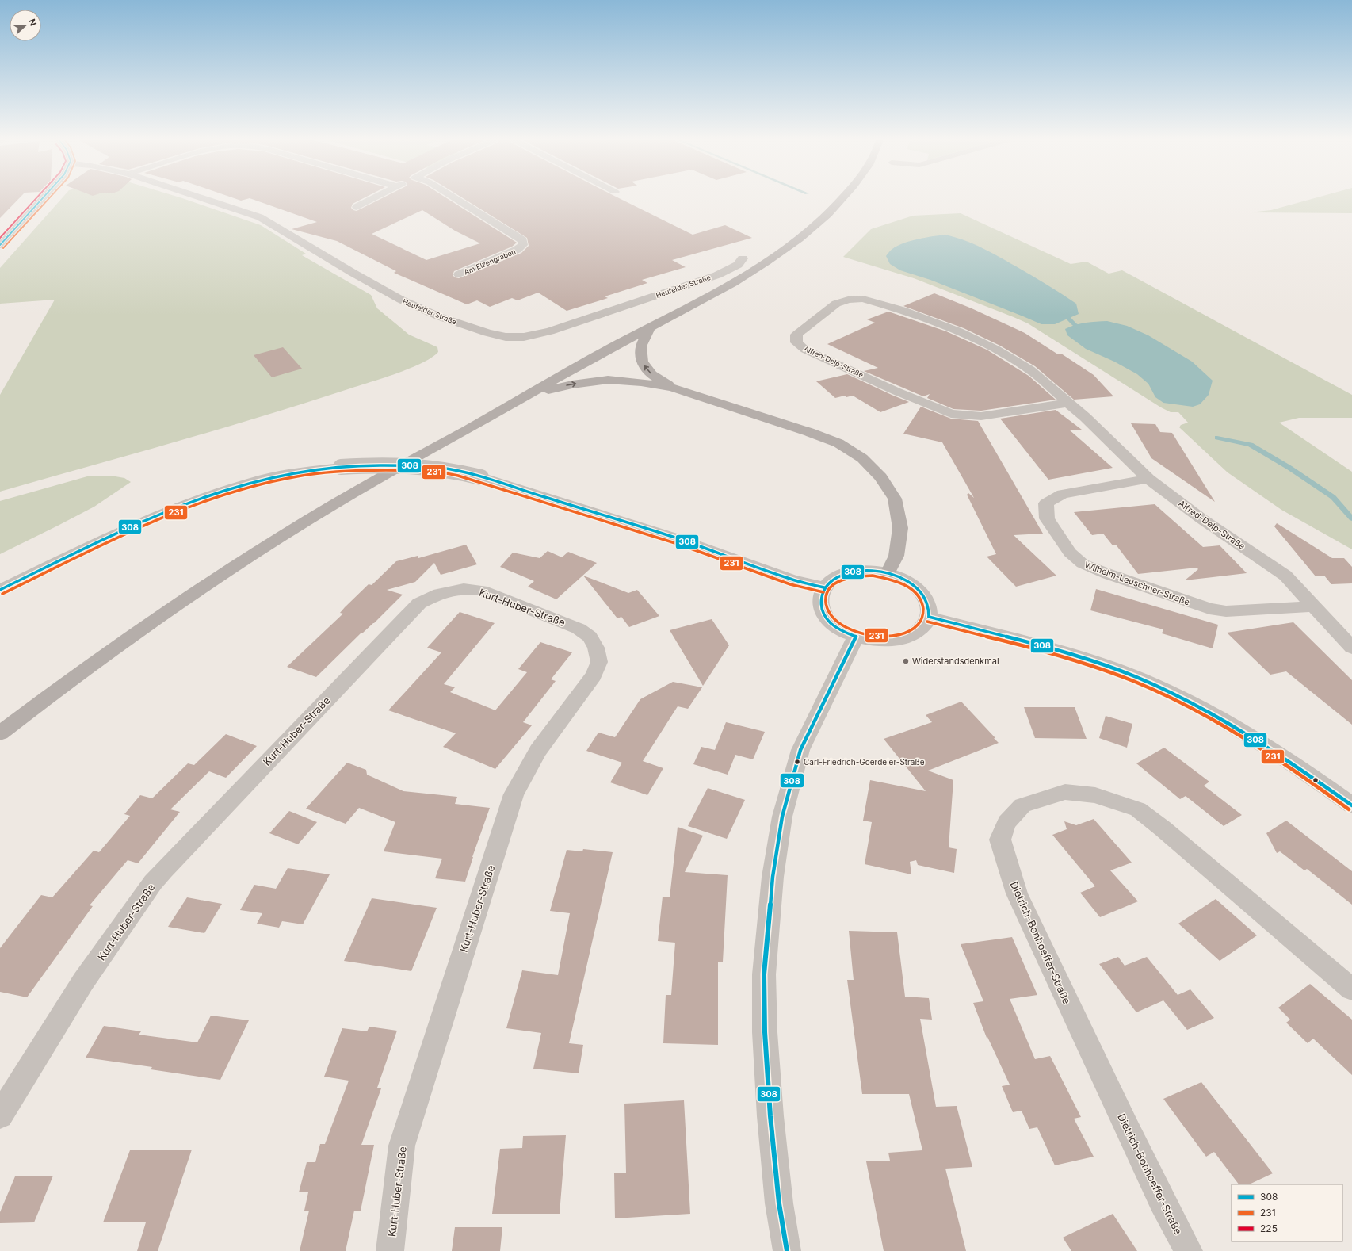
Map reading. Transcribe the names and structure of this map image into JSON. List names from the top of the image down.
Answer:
{
  "streets": {
    "street": [
      "Am Elzengraben",
      "Heufelder Straße",
      "Alfred-Delp-Straße",
      "Wilhelm-Leuschner-Straße",
      "Kurt-Huber-Straße",
      "Dietrich-Bonhoeffer-Straße"
    ]
  },
  "crossings": [
    ["Alfred-Delp-Straße", "Wilhelm-Leuschner-Straße"]
  ],
  "places": ["Widerstandsdenkmal", "Carl-Friedrich-Goerdeler-Straße"],
  "lines": ["transit line 308", "transit line 231", "transit line 225"],
  "legend": ["308", "231", "225"],
  "north": "right"
}
